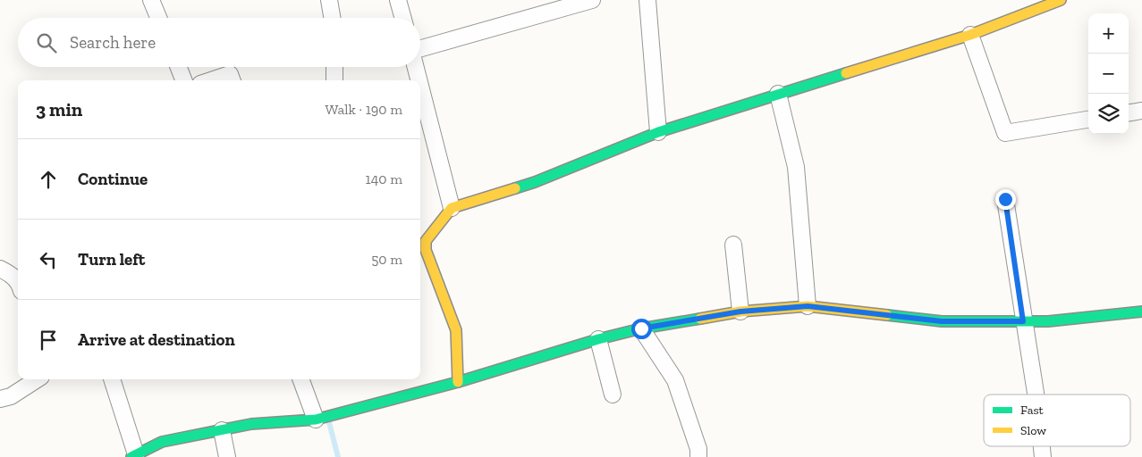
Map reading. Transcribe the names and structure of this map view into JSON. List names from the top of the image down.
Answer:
{
  "legend": ["Fast", "Slow"],
  "page": {
    "map_buttons": ["+", "−"],
    "search": "Search here",
    "heading": ["3 min", "Walk · 190 m"],
    "list": [
      ["Continue", "140 m"],
      ["Turn left", "50 m"],
      "Arrive at destination"
    ]
  }
}
